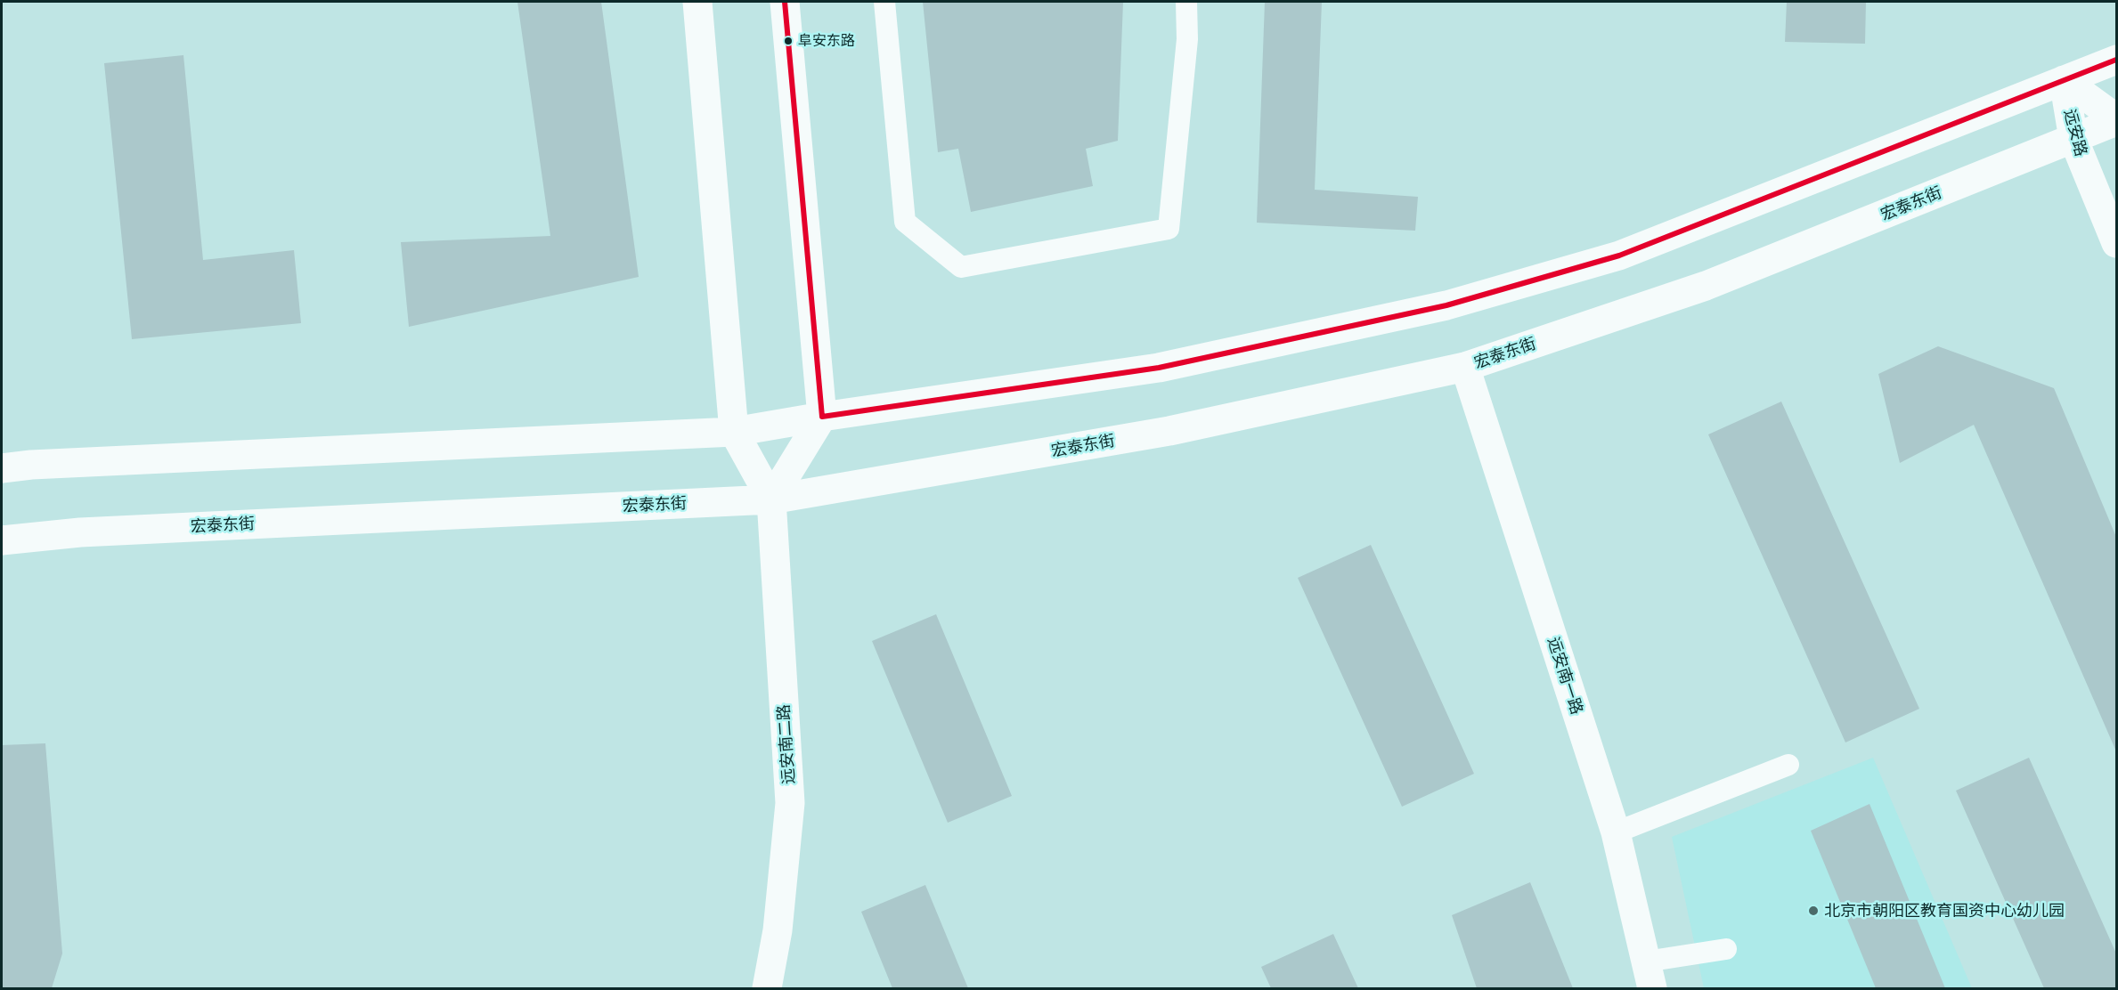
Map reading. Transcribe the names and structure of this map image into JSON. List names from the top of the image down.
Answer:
{
  "streets": {
    "main road": [
      "远安路",
      "宏泰东街",
      "远安南一路",
      "远安南二路"
    ]
  },
  "crossings": [
    ["远安路", "宏泰东街"],
    ["宏泰东街", "远安南一路"],
    ["宏泰东街", "远安南二路"]
  ],
  "places": ["阜安东路", "北京市朝阳区教育国资中心幼儿园"]
}
